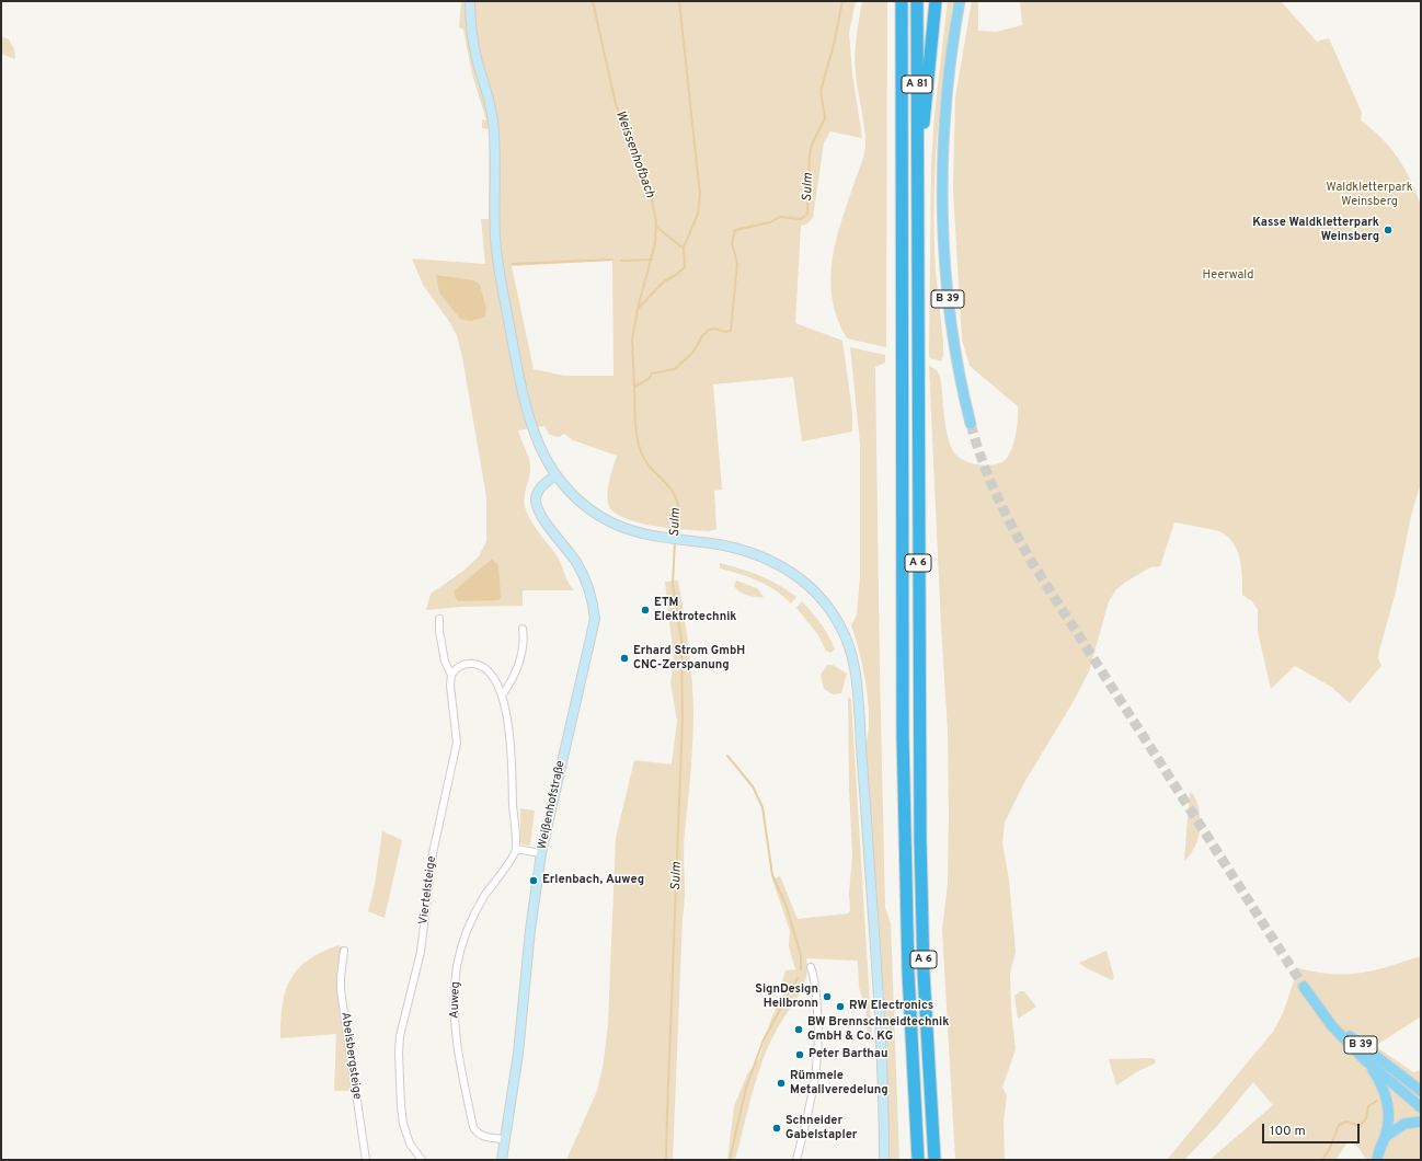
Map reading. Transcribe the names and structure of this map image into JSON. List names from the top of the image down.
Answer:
{
  "streets": {
    "highway": ["A 81", "A 6"],
    "main road": ["B 39"],
    "street": [
      "Weißenhofstraße",
      "Viertelsteige",
      "Auweg",
      "Abelsbergsteige"
    ]
  },
  "crossings": [
    ["A 81", "A 6"],
    ["Weißenhofstraße", "Auweg"]
  ],
  "water": ["Weissenhofbach", "Sulm"],
  "parks": ["Waldkletterpark Weinsberg", "Heerwald"],
  "places": [
    "Kasse Waldkletterpark Weinsberg",
    "ETM Elektrotechnik",
    "Erhard Strom GmbH CNC-Zerspanung",
    "Erlenbach, Auweg",
    "SignDesign Heilbronn",
    "RW Electronics",
    "BW Brennschneidtechnik GmbH & Co. KG",
    "Peter Barthau",
    "Rümmele Metallveredelung",
    "Schneider Gabelstapler"
  ],
  "scale_bar": "100 m"
}
